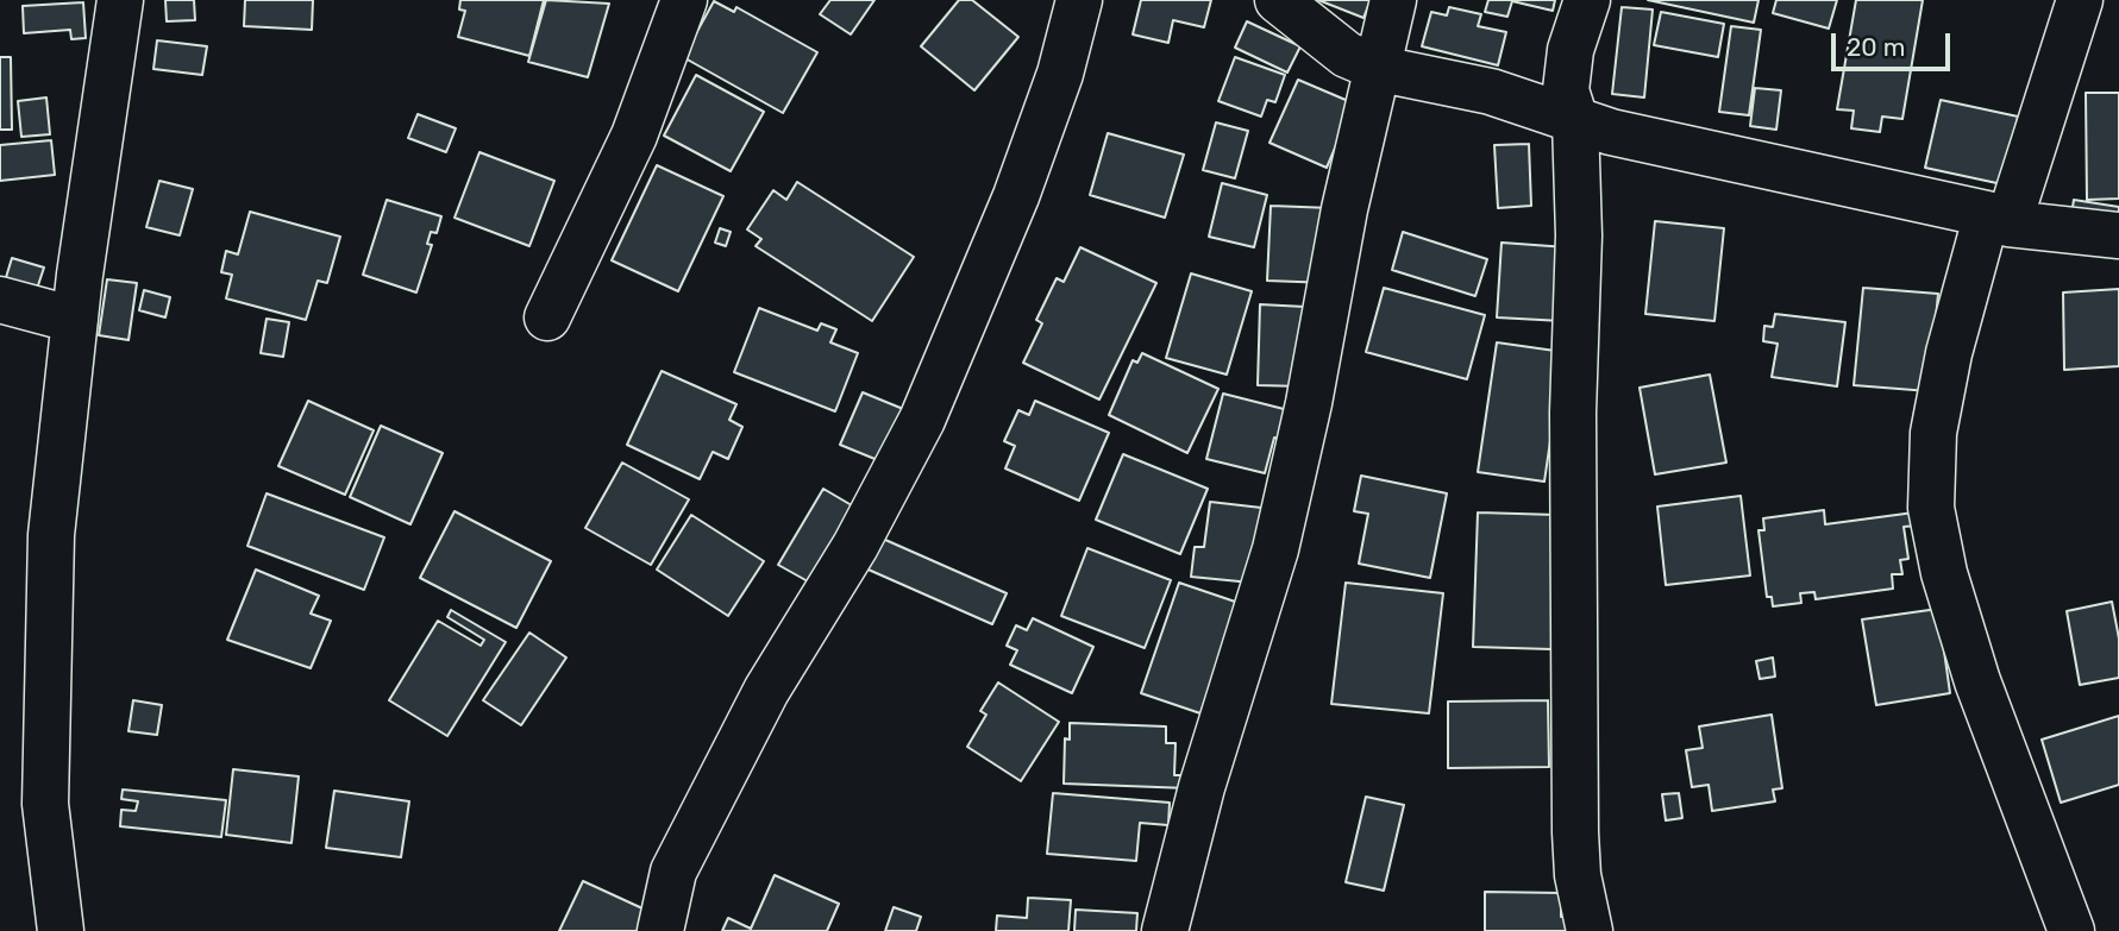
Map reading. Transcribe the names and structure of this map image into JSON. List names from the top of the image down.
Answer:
{
  "scale_bar": "20 m"
}
